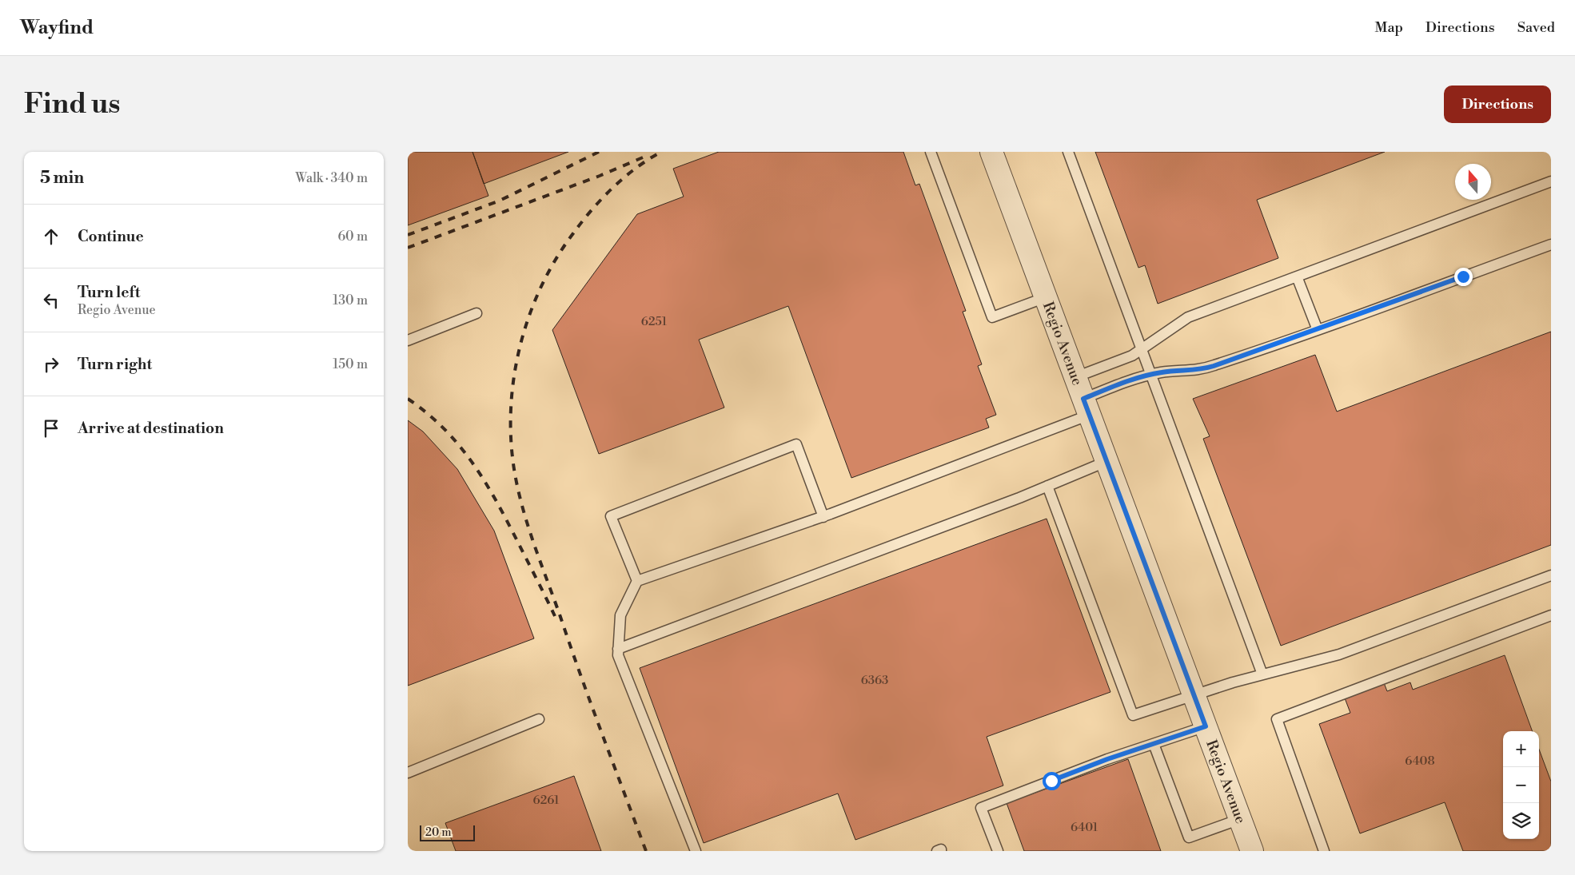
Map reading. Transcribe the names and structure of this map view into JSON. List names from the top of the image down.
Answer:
{
  "streets": {
    "street": ["Regio Avenue"]
  },
  "house_numbers": [
    "6251",
    "6363",
    "6408",
    "6261",
    "6401"
  ],
  "scale_bar": "20 m",
  "north": "top",
  "page": {
    "header": "Wayfind",
    "nav": ["Map", "Directions", "Saved"],
    "buttons": "Directions",
    "title": "Find us",
    "heading": ["5 min", "Walk · 340 m"],
    "list": [
      ["Continue", "60 m"],
      ["Turn left", "Regio Avenue", "130 m"],
      ["Turn right", "150 m"],
      "Arrive at destination"
    ],
    "map_buttons": ["+", "−"],
    "scale": "20 m"
  }
}
